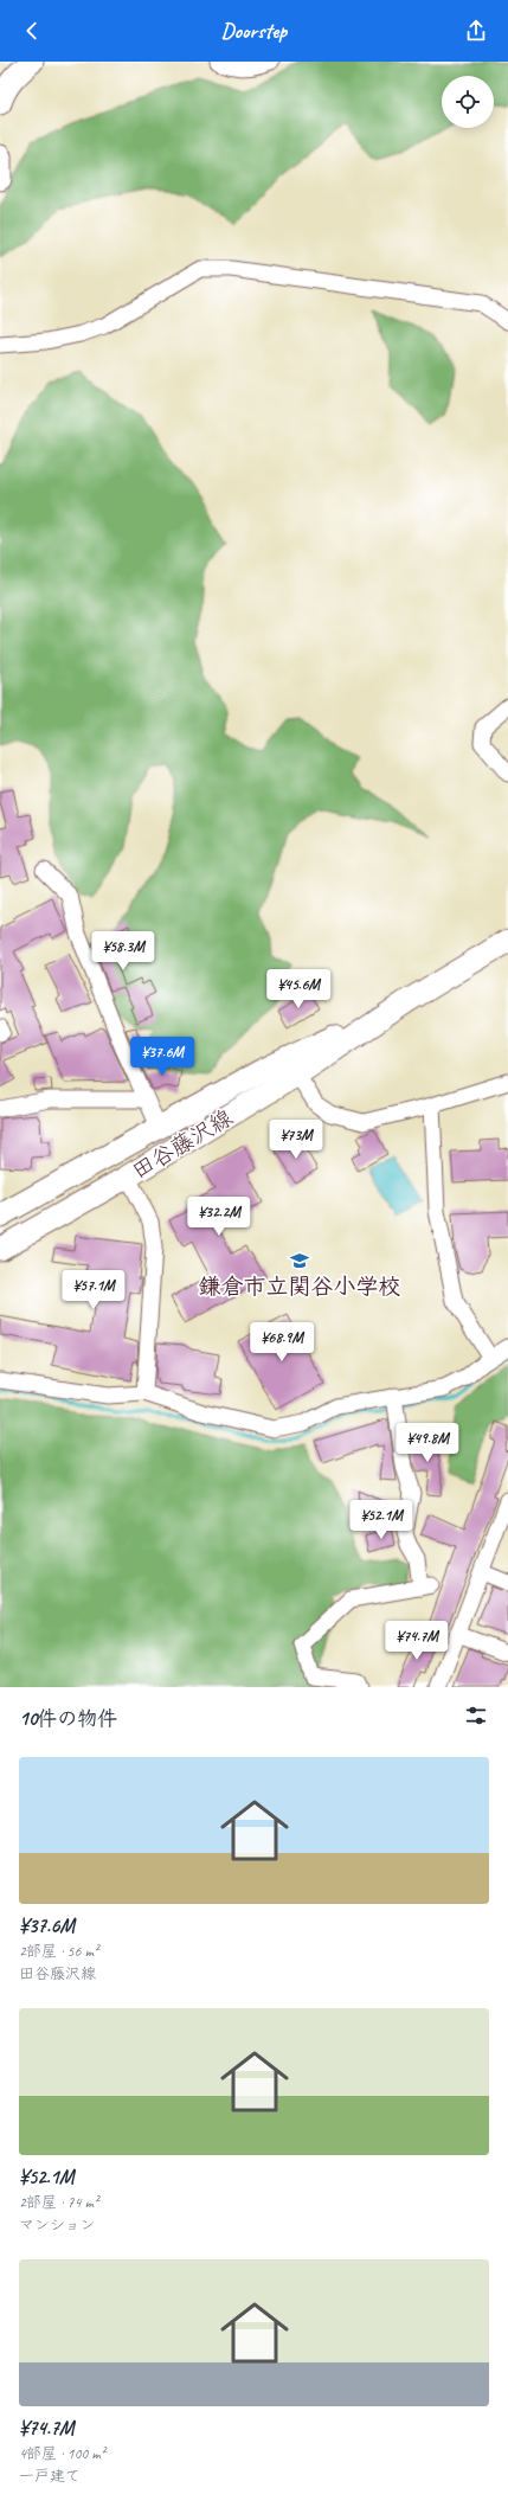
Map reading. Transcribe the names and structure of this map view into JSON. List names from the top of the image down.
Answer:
{
  "streets": {
    "main road": ["田谷藤沢線"]
  },
  "places": {
    "school or university": ["鎌倉市立関谷小学校"]
  },
  "page": {
    "header": "Doorstep",
    "price": [
      "¥58.3M",
      "¥45.6M",
      "¥37.6M",
      "¥73M",
      "¥32.2M",
      "¥57.1M",
      "¥68.9M",
      "¥49.8M",
      "¥52.1M",
      "¥74.7M"
    ],
    "heading": "10件の物件",
    "list": [
      {
        "name": "¥37.6M",
        "note": "2部屋 · 56 m² · 田谷藤沢線"
      },
      {
        "name": "¥52.1M",
        "note": "2部屋 · 74 m² · マンション"
      },
      {
        "name": "¥74.7M",
        "note": "4部屋 · 100 m² · 一戸建て"
      }
    ]
  }
}
